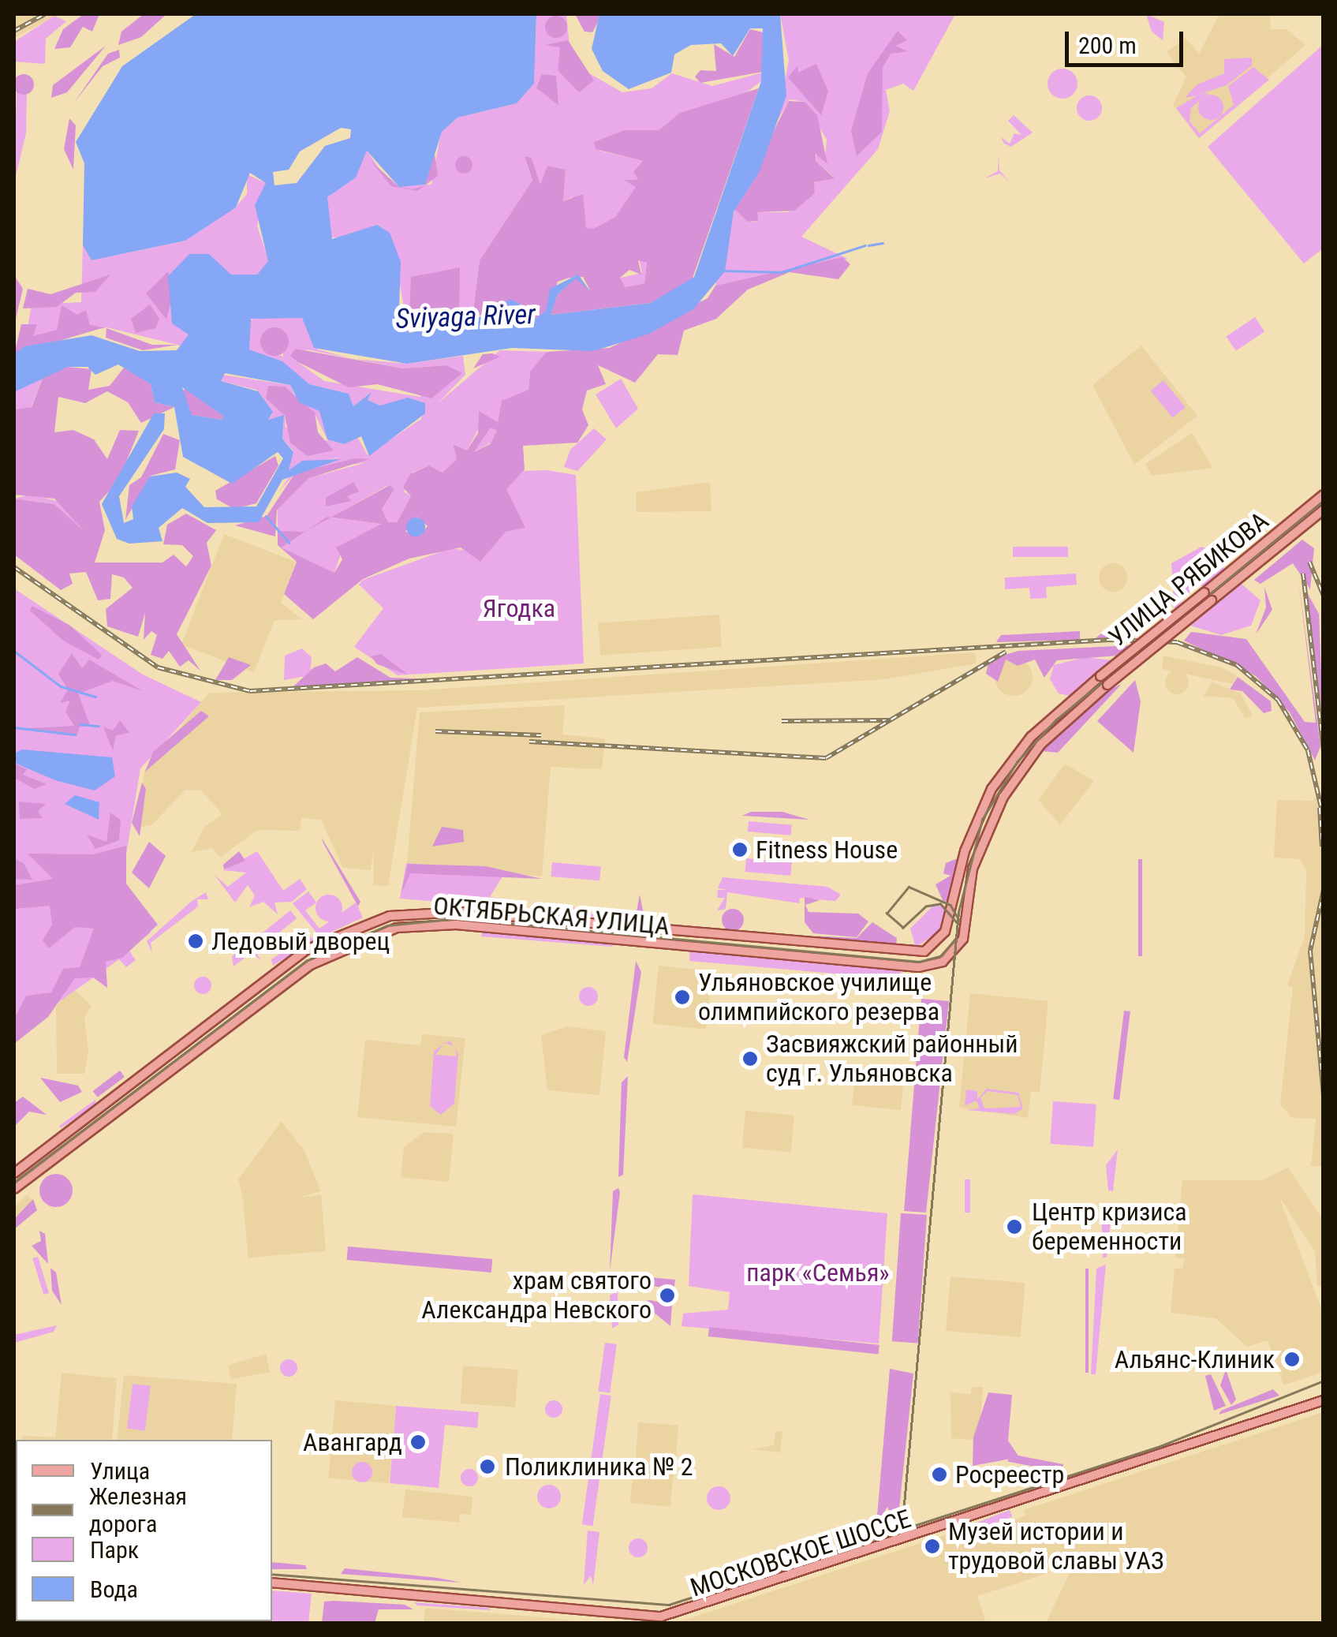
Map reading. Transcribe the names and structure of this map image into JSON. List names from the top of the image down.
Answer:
{
  "streets": {
    "main road": ["УЛИЦА РЯБИКОВА", "ОКТЯБРЬСКАЯ УЛИЦА", "МОСКОВСКОЕ ШОССЕ"]
  },
  "crossings": [
    ["УЛИЦА РЯБИКОВА", "ОКТЯБРЬСКАЯ УЛИЦА"]
  ],
  "water": ["Sviyaga River"],
  "parks": ["Ягодка", "парк «Семья»"],
  "places": [
    "Fitness House",
    "Ледовый дворец",
    "Ульяновское училище олимпийского резерва",
    "Засвияжский районный суд г. Ульяновска",
    "Центр кризиса беременности",
    "храм святого Александра Невского",
    "Альянс-Клиник",
    "Авангард",
    "Поликлиника № 2",
    "Росреестр",
    "Музей истории и трудовой славы УАЗ"
  ],
  "legend": [
    "Улица",
    "Железная дорога",
    "Парк",
    "Вода"
  ],
  "scale_bar": "200 m"
}
